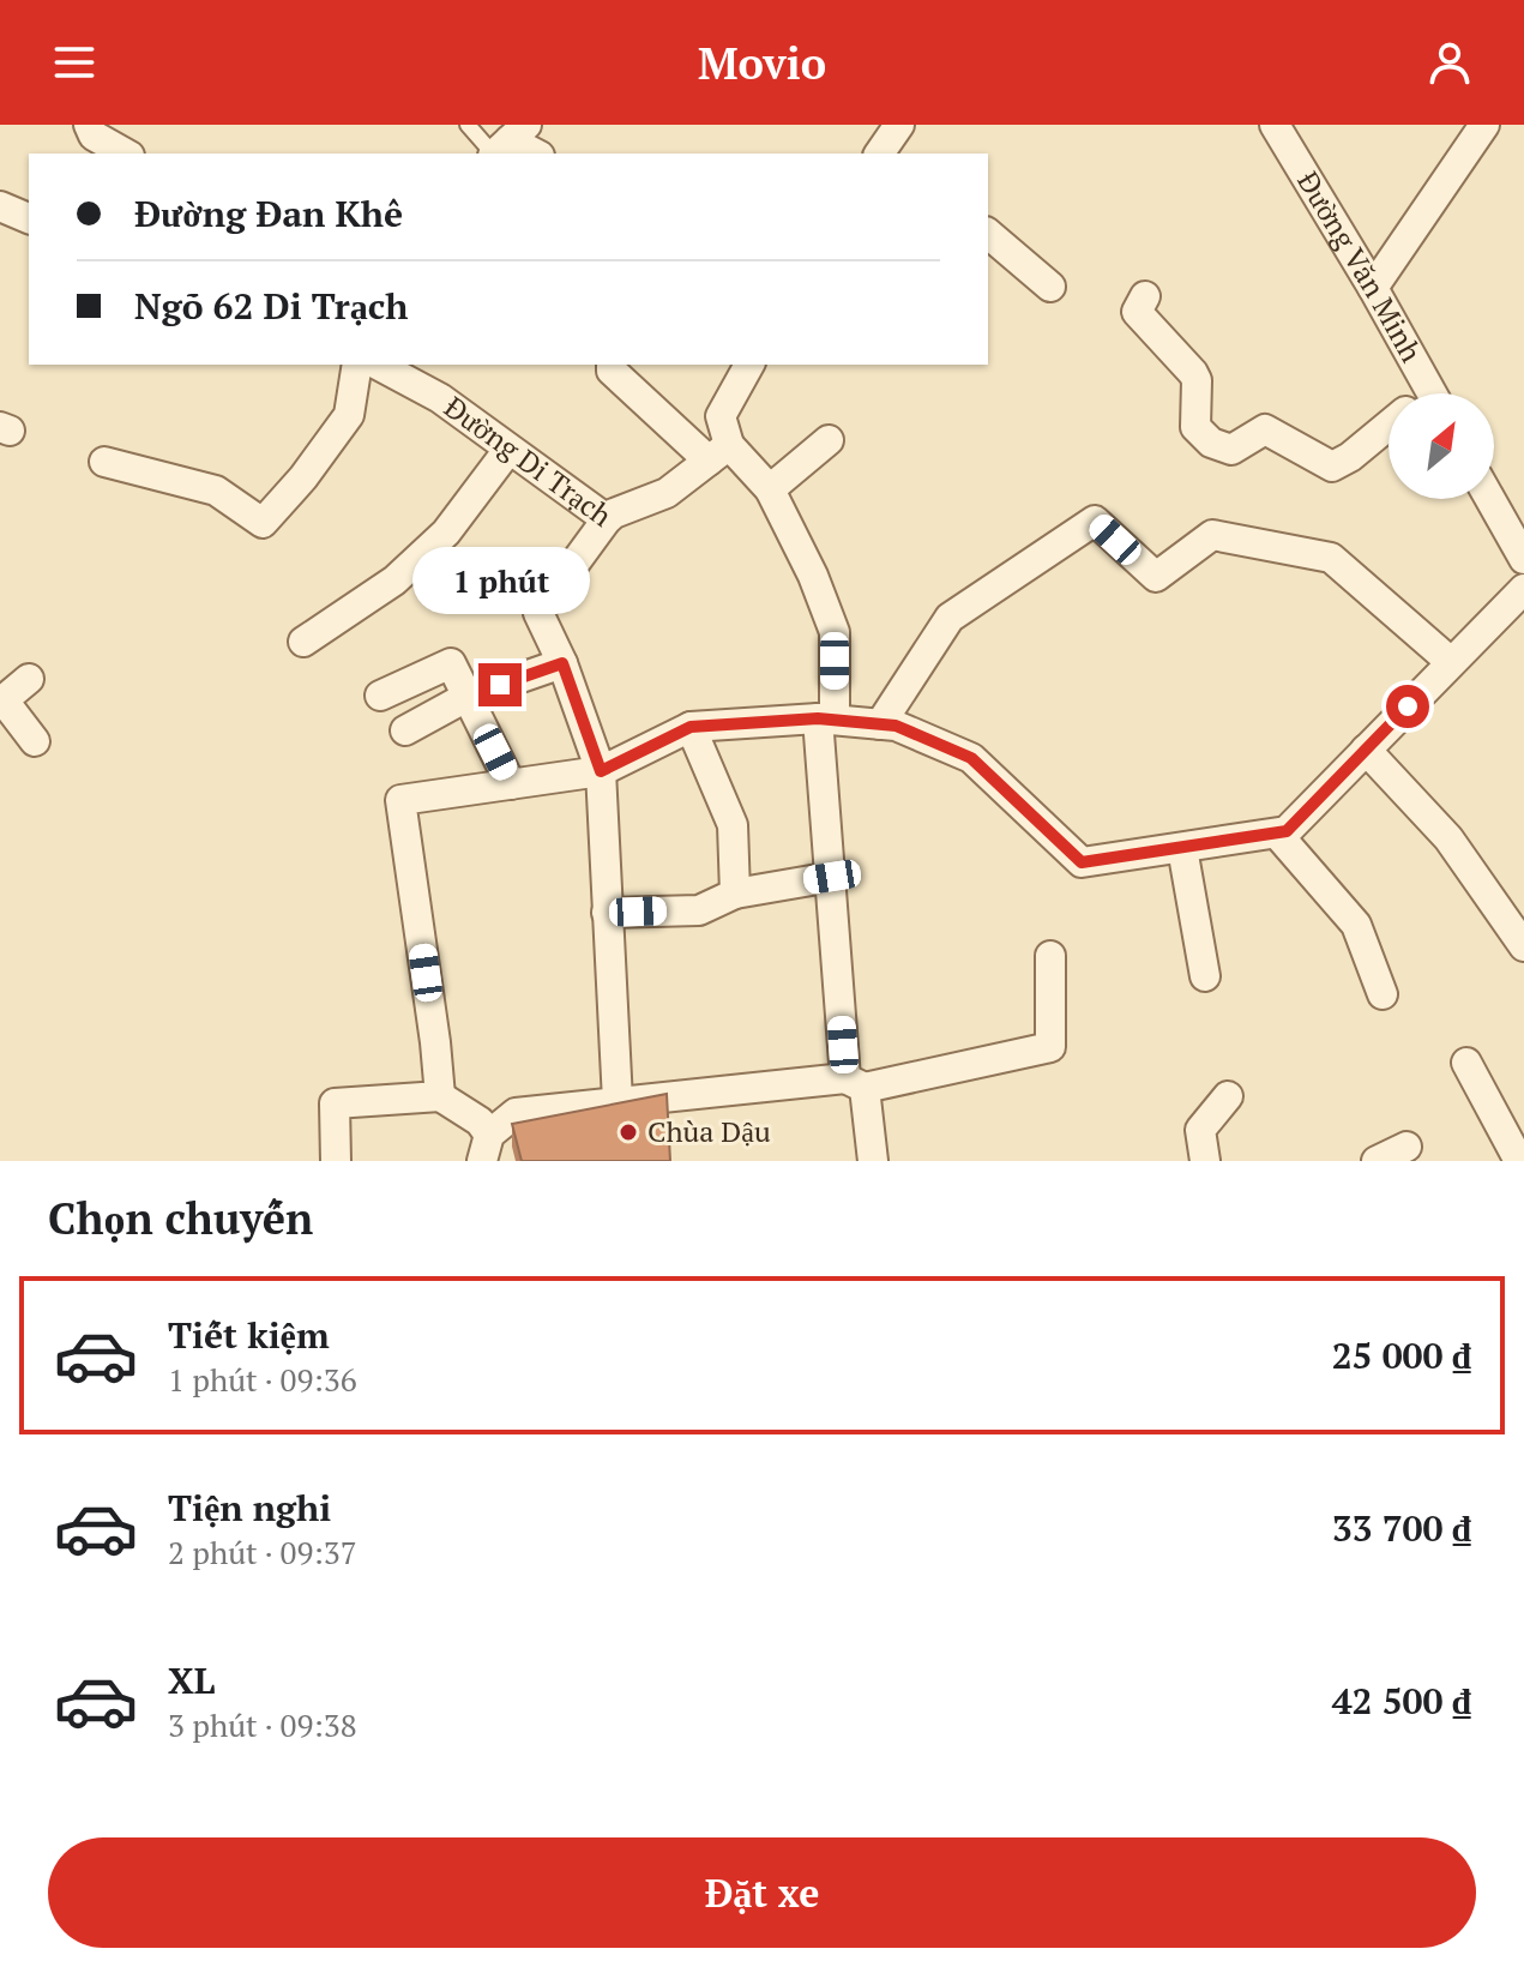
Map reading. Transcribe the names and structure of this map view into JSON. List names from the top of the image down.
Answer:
{
  "streets": {
    "street": ["Đường Văn Minh", "Đường Di Trạch"]
  },
  "places": ["Chùa Dậu"],
  "north": "top right",
  "page": {
    "header": "Movio",
    "banner": ["Đường Đan Khê", "Ngõ 62 Di Trạch"],
    "bubble": "1 phút",
    "heading": "Chọn chuyến",
    "list": [
      {
        "name": "Tiết kiệm",
        "note": "1 phút · 09:36",
        "value": "25 000 ₫"
      },
      {
        "name": "Tiện nghi",
        "note": "2 phút · 09:37",
        "value": "33 700 ₫"
      },
      {
        "name": "XL",
        "note": "3 phút · 09:38",
        "value": "42 500 ₫"
      }
    ],
    "buttons": "Đặt xe"
  }
}
